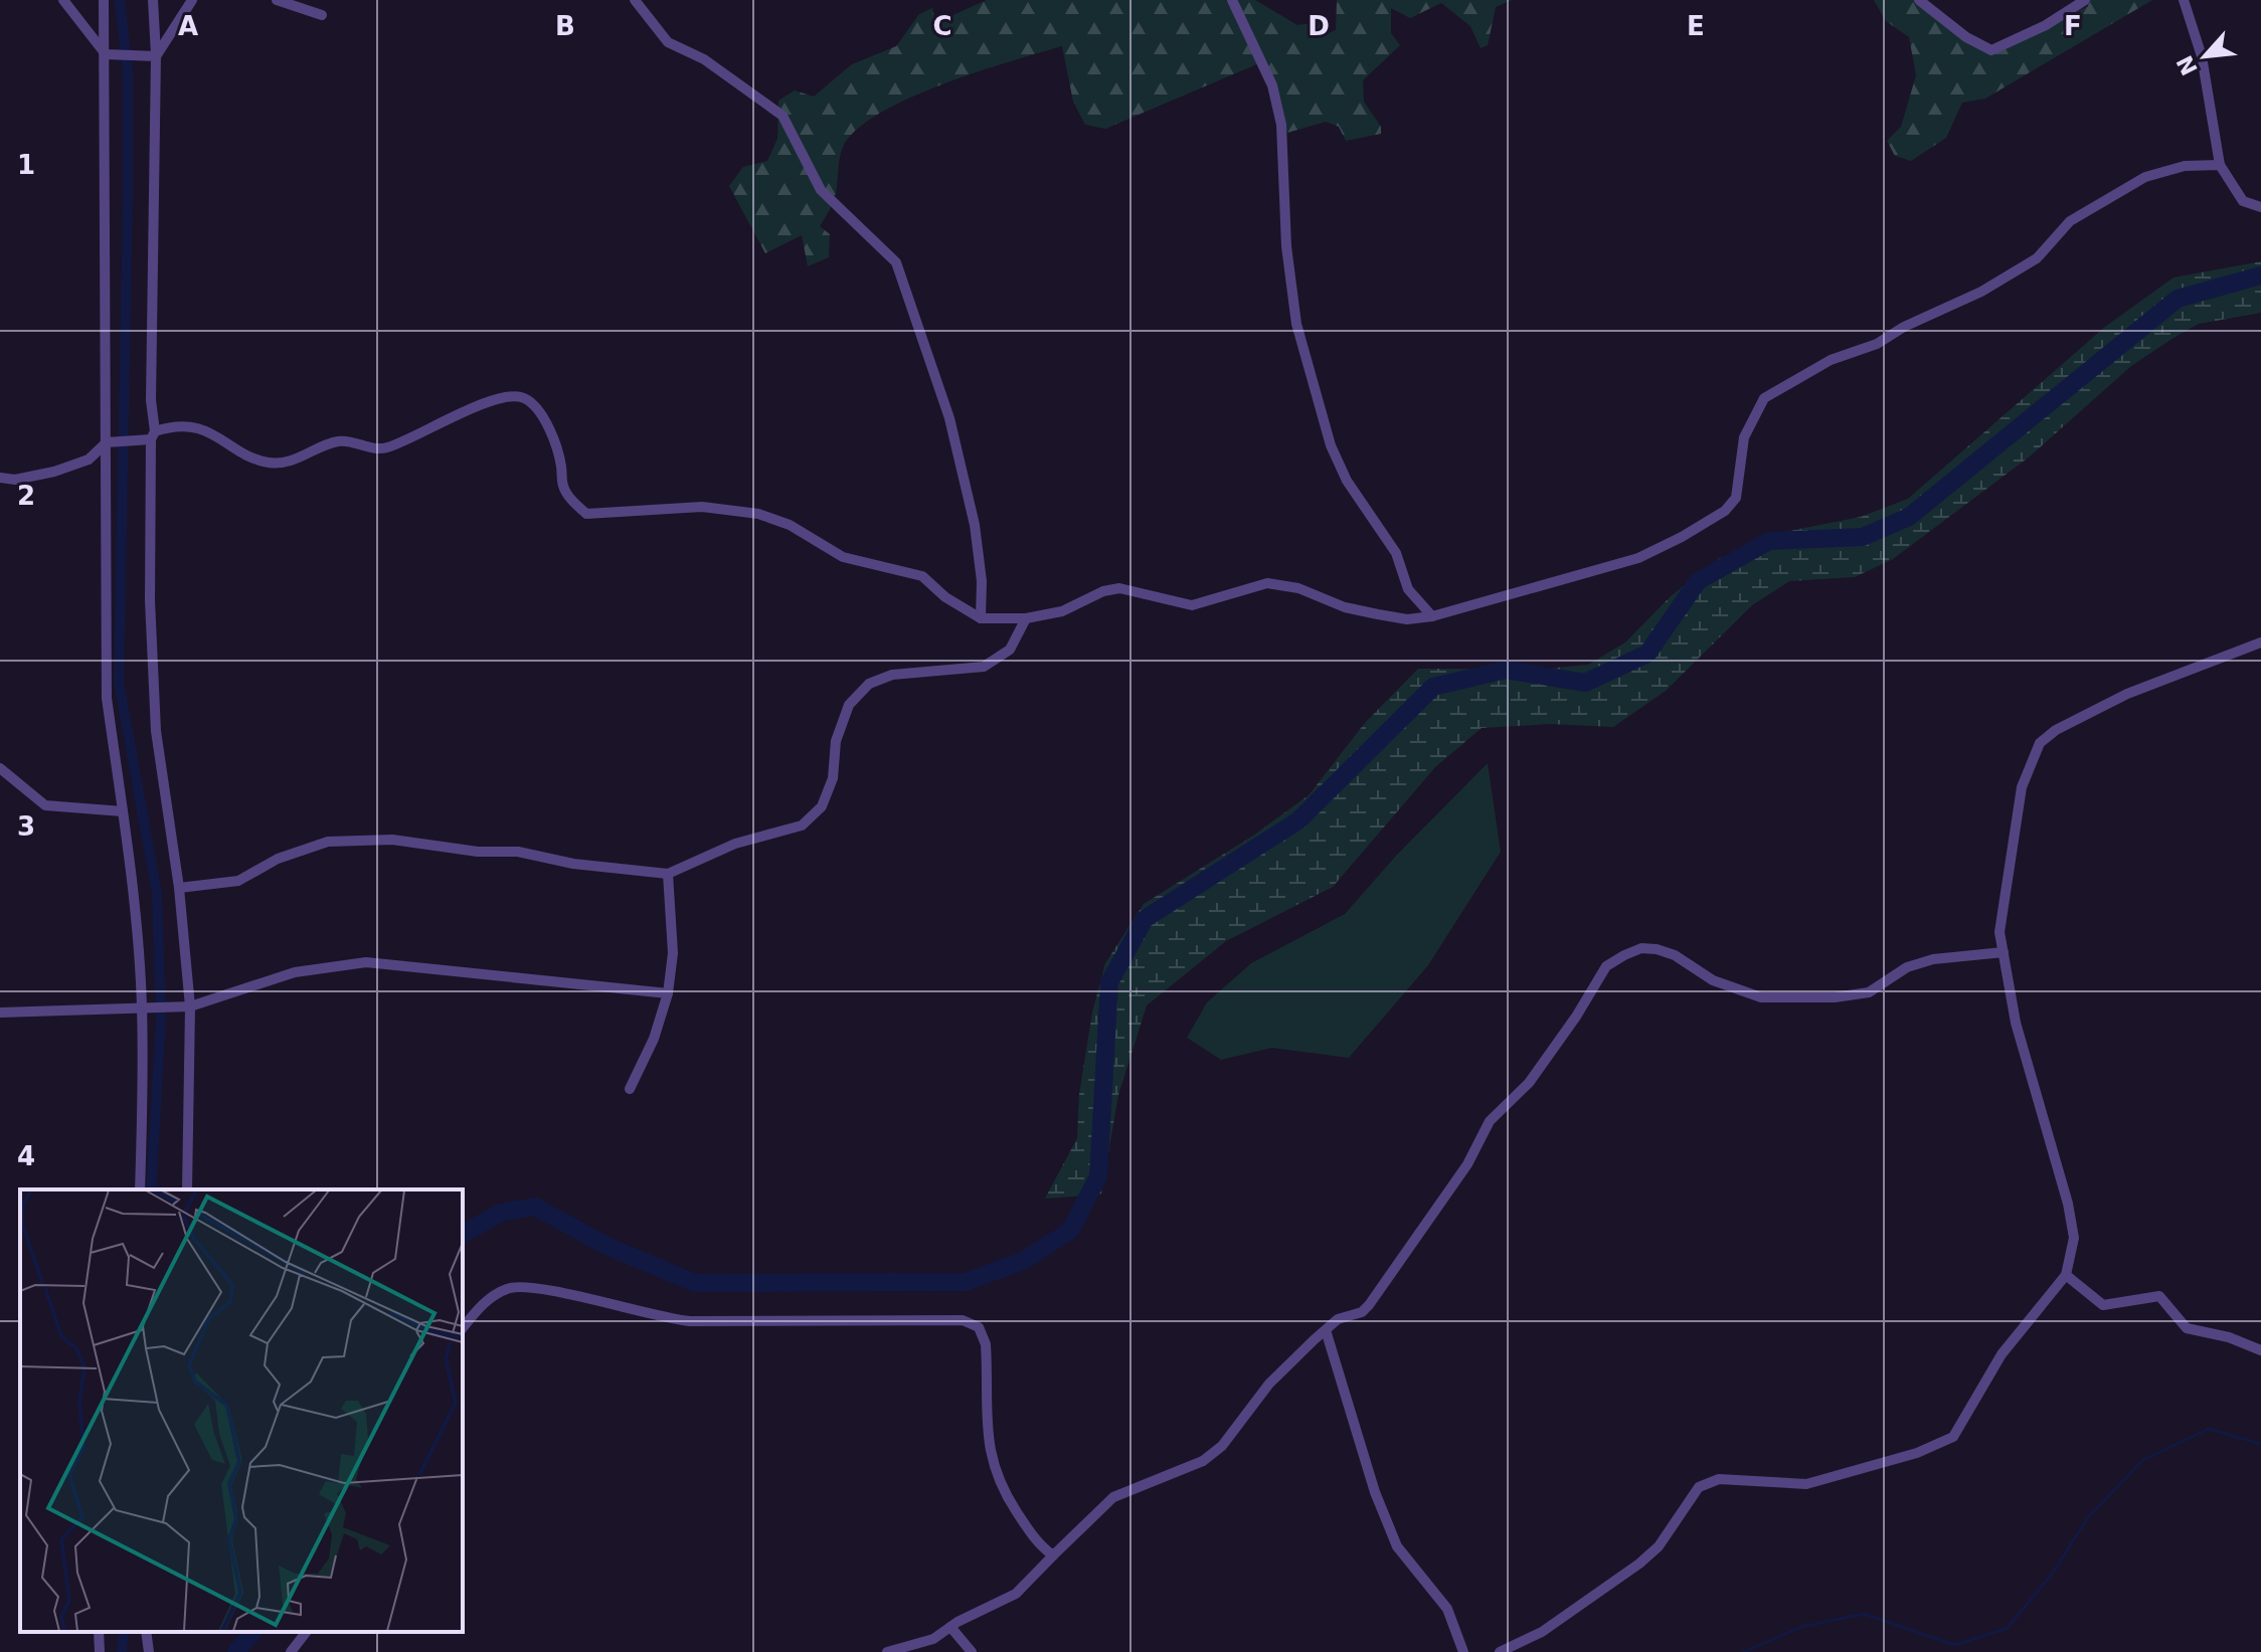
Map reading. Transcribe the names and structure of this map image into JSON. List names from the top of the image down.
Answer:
{
  "north": "bottom left",
  "grid": {
    "columns": [
      "A",
      "B",
      "C",
      "D",
      "E",
      "F"
    ],
    "rows": [
      "1",
      "2",
      "3",
      "4"
    ]
  }
}
